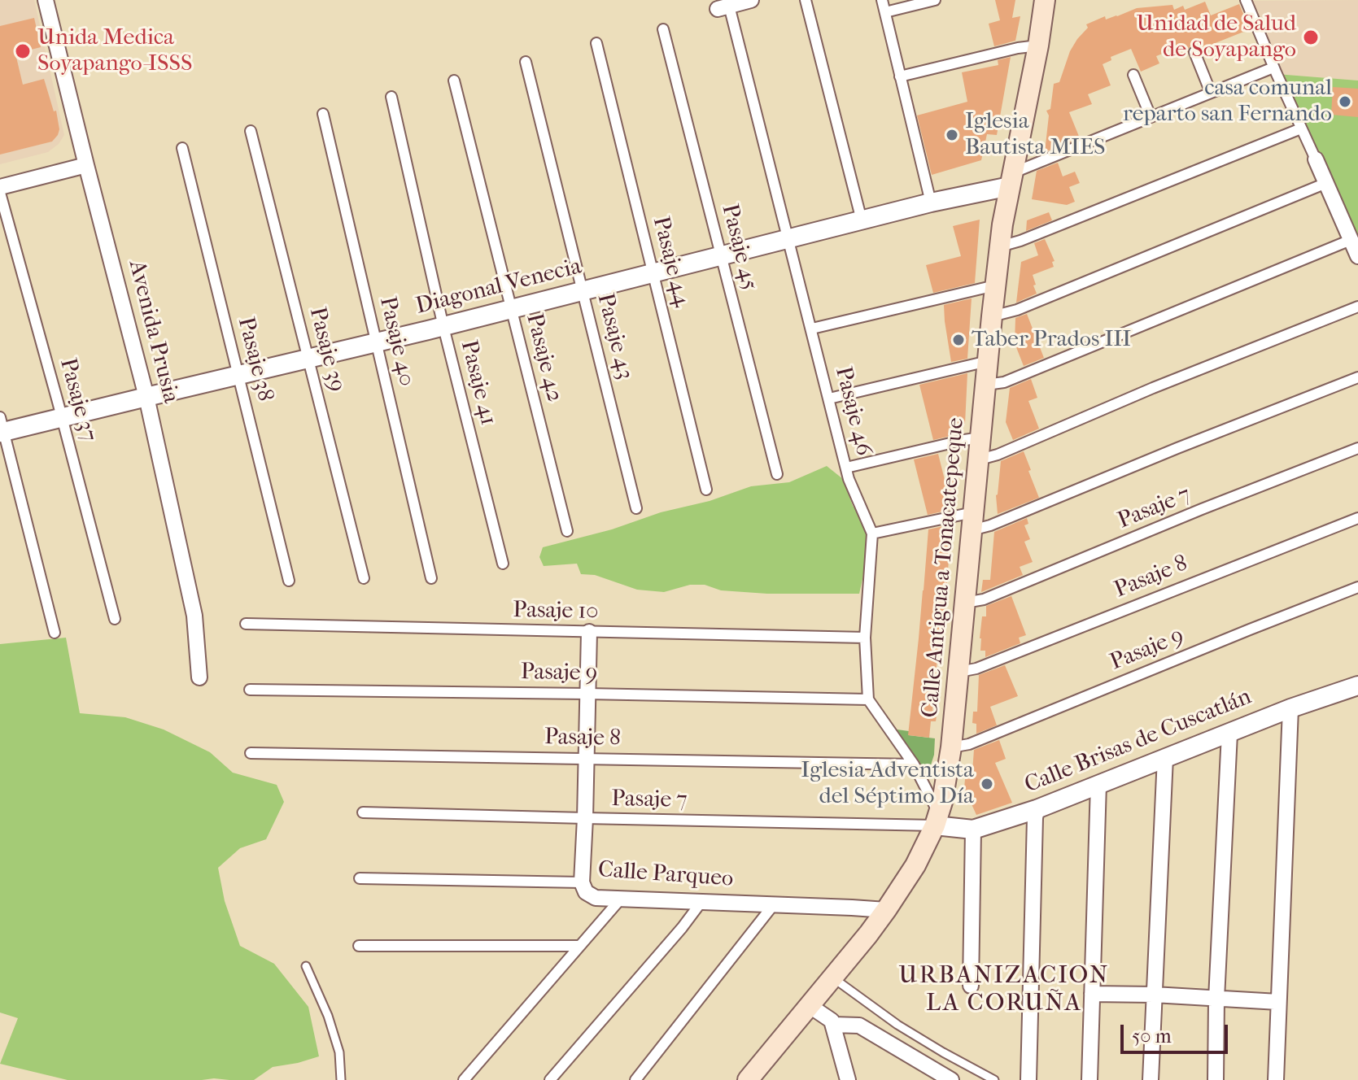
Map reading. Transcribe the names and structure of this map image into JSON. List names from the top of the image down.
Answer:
{
  "streets": {
    "main road": ["Calle Antigua a Tonacatepeque"],
    "street": [
      "Pasaje 45",
      "Pasaje 44",
      "Diagonal Venecia",
      "Avenida Prusia",
      "Pasaje 43",
      "Pasaje 40",
      "Pasaje 39",
      "Pasaje 42",
      "Pasaje 38",
      "Pasaje 41",
      "Pasaje 37",
      "Pasaje 46",
      "Pasaje 7",
      "Pasaje 8",
      "Pasaje 10",
      "Pasaje 9",
      "Calle Brisas de Cuscatlán",
      "Calle Parqueo"
    ]
  },
  "crossings": [
    ["Pasaje 45", "Diagonal Venecia"],
    ["Pasaje 44", "Diagonal Venecia"],
    ["Diagonal Venecia", "Avenida Prusia"],
    ["Diagonal Venecia", "Pasaje 43"],
    ["Diagonal Venecia", "Pasaje 40"],
    ["Diagonal Venecia", "Pasaje 39"],
    ["Diagonal Venecia", "Pasaje 42"],
    ["Diagonal Venecia", "Pasaje 38"],
    ["Diagonal Venecia", "Pasaje 41"],
    ["Diagonal Venecia", "Pasaje 37"],
    ["Diagonal Venecia", "Pasaje 46"],
    ["Diagonal Venecia", "Calle Antigua a Tonacatepeque"],
    ["Pasaje 46", "Pasaje 10"],
    ["Pasaje 46", "Pasaje 9"],
    ["Pasaje 7", "Calle Antigua a Tonacatepeque"],
    ["Pasaje 7", "Calle Brisas de Cuscatlán"],
    ["Pasaje 7", "Calle Parqueo"],
    ["Calle Antigua a Tonacatepeque", "Pasaje 8"],
    ["Calle Antigua a Tonacatepeque", "Pasaje 9"],
    ["Calle Antigua a Tonacatepeque", "Calle Brisas de Cuscatlán"],
    ["Calle Antigua a Tonacatepeque", "Calle Parqueo"],
    ["Pasaje 8", "Calle Parqueo"],
    ["Pasaje 10", "Calle Parqueo"],
    ["Pasaje 9", "Calle Parqueo"]
  ],
  "districts": ["URBANIZACION LA CORUÑA"],
  "places": [
    "Unidad de Salud de Soyapango",
    "Unida Medica Soyapango-ISSS",
    "casa comunal reparto san Fernando",
    "Iglesia Bautista MIES",
    "Taber Prados III",
    "Iglesia Adventista del Séptimo Día"
  ],
  "scale_bar": "50 m"
}
